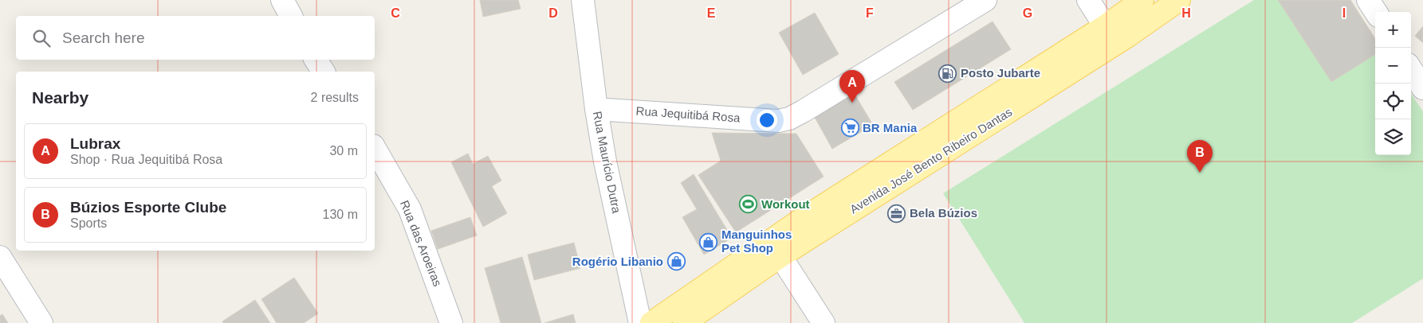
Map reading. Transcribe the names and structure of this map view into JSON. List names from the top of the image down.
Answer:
{
  "streets": {
    "main road": ["Avenida José Bento Ribeiro Dantas"],
    "street": ["Rua Jequitibá Rosa", "Rua Maurício Dutra", "Rua das Aroeiras"]
  },
  "crossings": [
    ["Rua Jequitibá Rosa", "Rua Maurício Dutra"]
  ],
  "places": {
    "fuel station": ["Posto Jubarte"],
    "supermarket": ["BR Mania"],
    "sports": ["Workout"],
    "office": ["Bela Búzios"],
    "shop": ["Manguinhos Pet Shop", "Rogério Libanio"]
  },
  "page": {
    "map_buttons": ["+", "−"],
    "search": "Search here",
    "pins": ["A", "B"],
    "heading": ["Nearby", "2 results"],
    "list": [
      {
        "mark": "A",
        "name": "Lubrax",
        "note": "Shop · Rua Jequitibá Rosa",
        "value": "30 m"
      },
      {
        "mark": "B",
        "name": "Búzios Esporte Clube",
        "note": "Sports",
        "value": "130 m"
      }
    ]
  },
  "grid": {
    "columns": [
      "C",
      "D",
      "E",
      "F",
      "G",
      "H",
      "I"
    ]
  }
}
